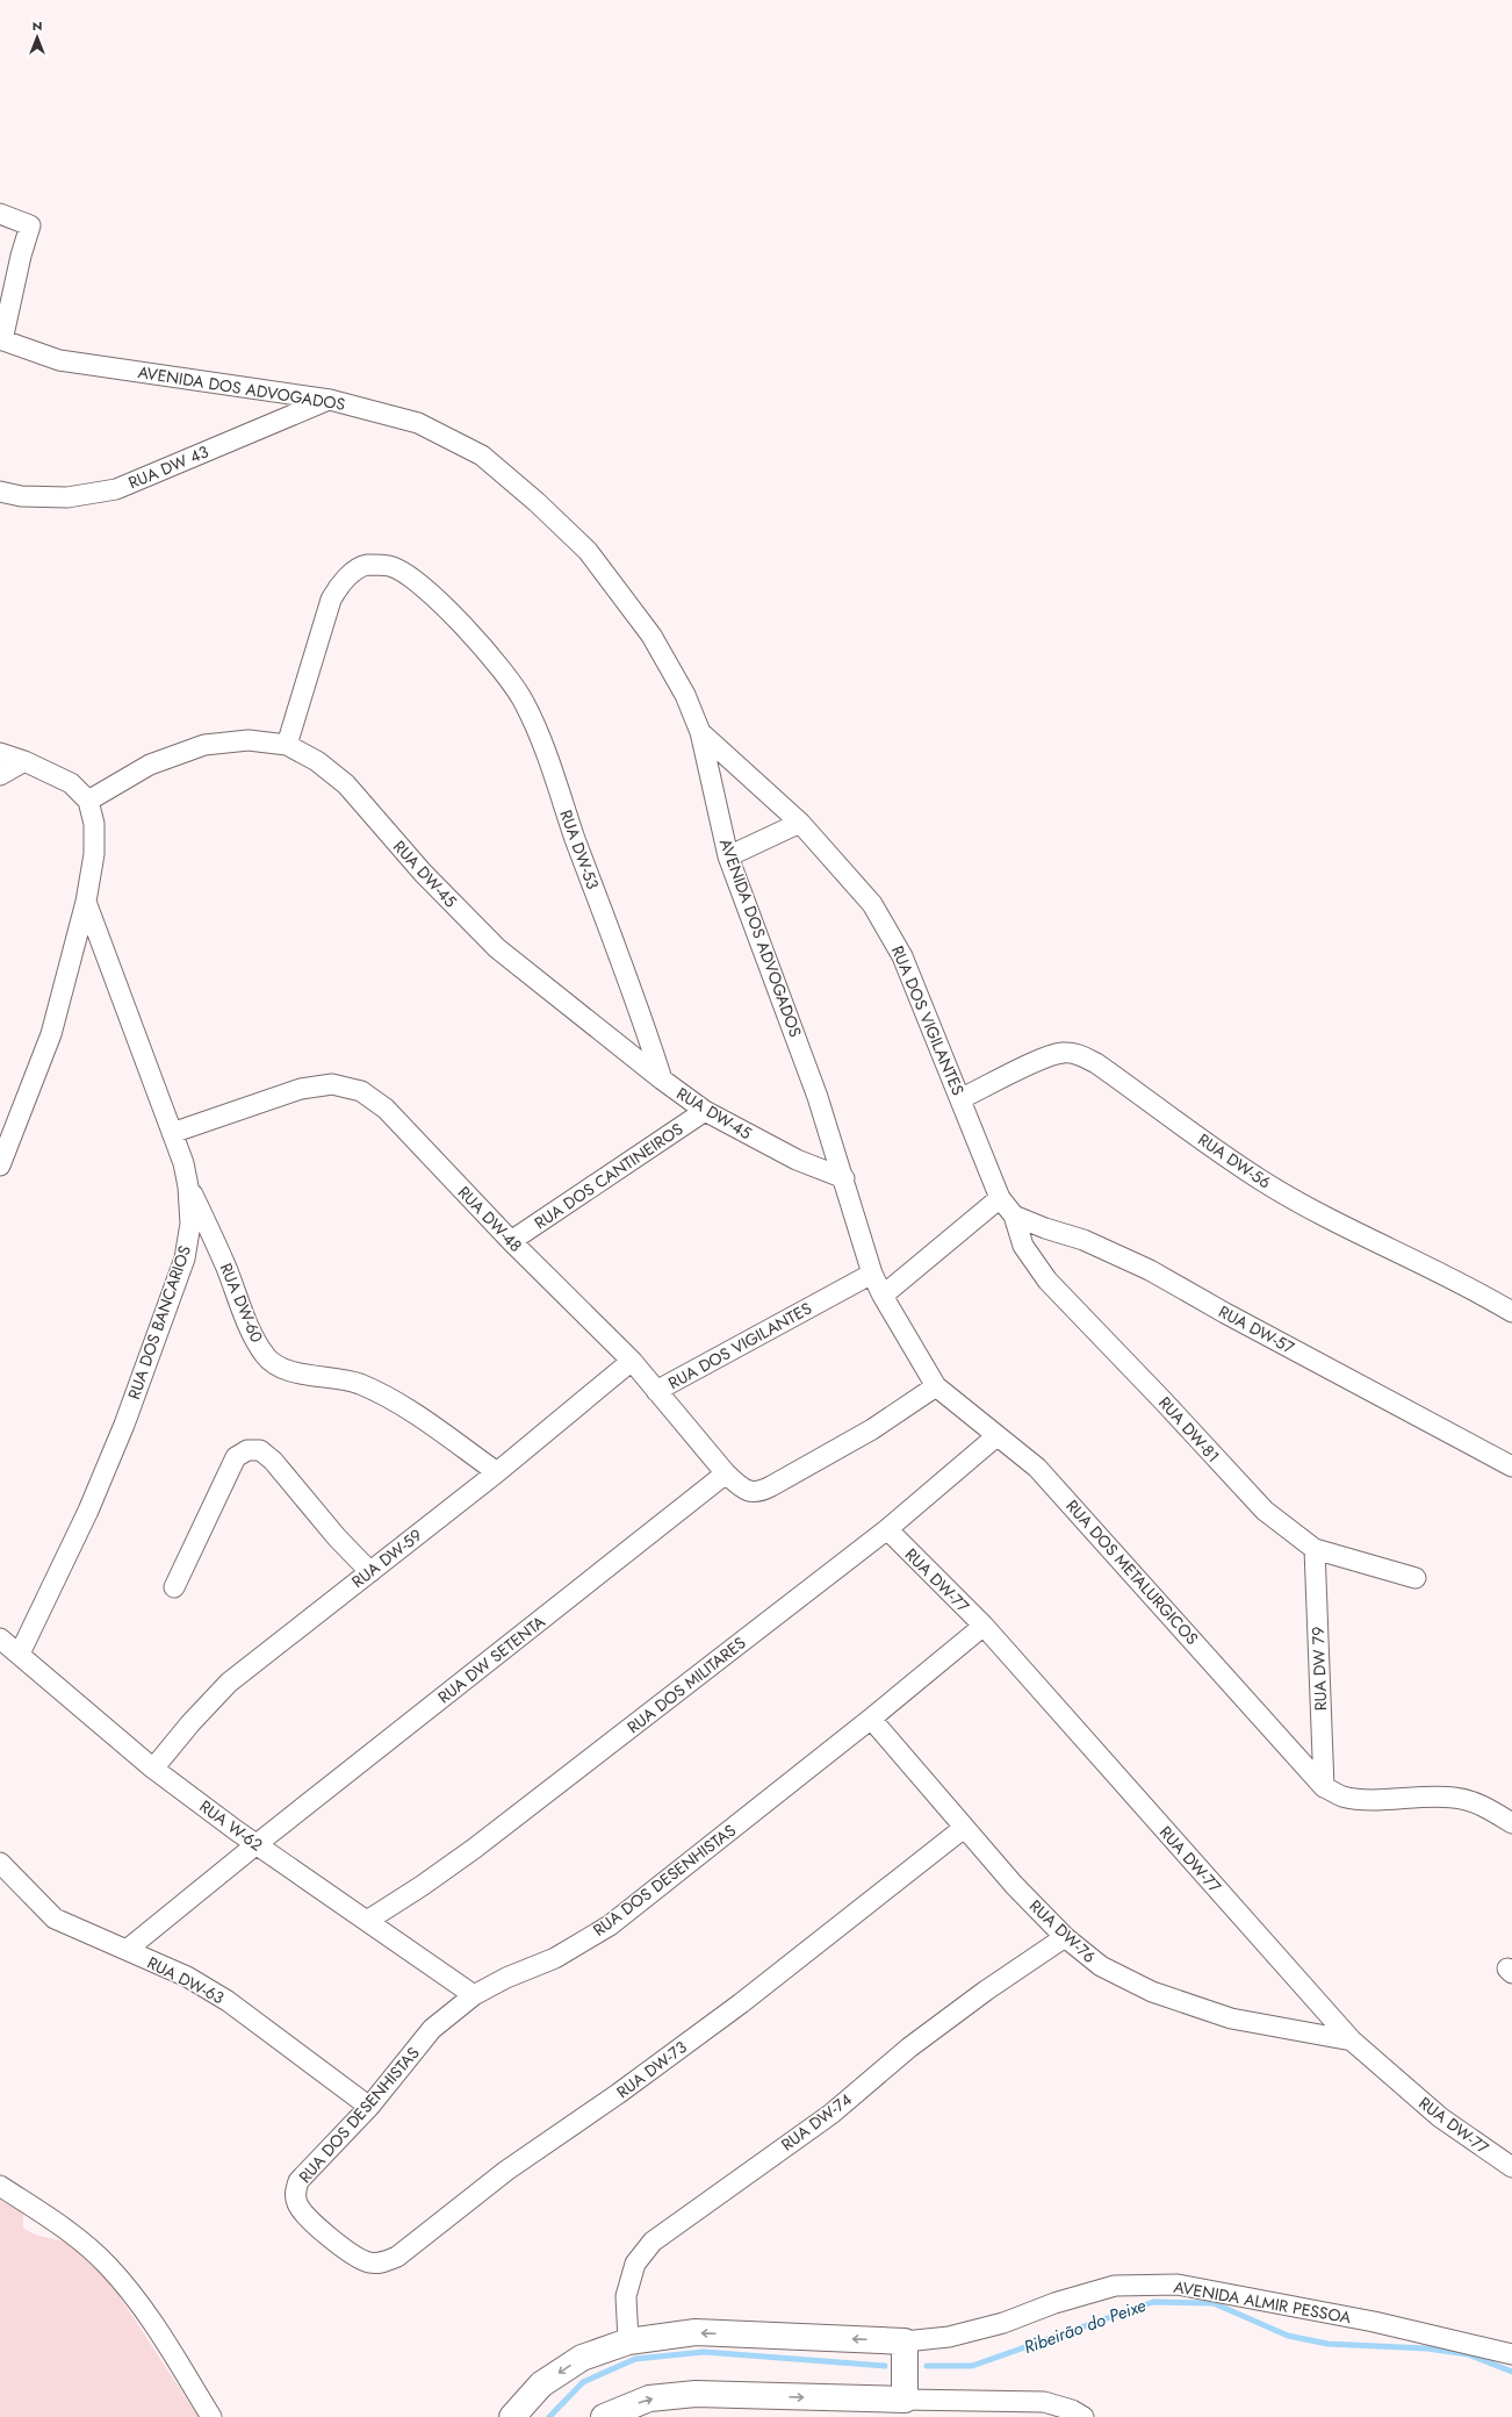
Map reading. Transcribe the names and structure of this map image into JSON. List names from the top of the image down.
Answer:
{
  "streets": {
    "street": [
      "AVENIDA DOS ADVOGADOS",
      "RUA DW 43",
      "RUA DW-53",
      "RUA DW-45",
      "RUA DOS VIGILANTES",
      "RUA DW-56",
      "RUA DOS CANTINEIROS",
      "RUA DW-48",
      "RUA DW-60",
      "RUA DOS BANCARIOS",
      "RUA DW-57",
      "RUA DW-81",
      "RUA DW-59",
      "RUA DOS METALURGICOS",
      "RUA DW-77",
      "RUA DW SETENTA",
      "RUA DW 79",
      "RUA DOS MILITARES",
      "RUA W-62",
      "RUA DOS DESENHISTAS",
      "RUA DW-76",
      "RUA DW-63",
      "RUA DW-73",
      "RUA DW-74",
      "AVENIDA ALMIR PESSOA"
    ]
  },
  "crossings": [
    ["AVENIDA DOS ADVOGADOS", "RUA DW 43"],
    ["AVENIDA DOS ADVOGADOS", "RUA DW-45"],
    ["AVENIDA DOS ADVOGADOS", "RUA DOS VIGILANTES"],
    ["AVENIDA DOS ADVOGADOS", "RUA DW-48"],
    ["AVENIDA DOS ADVOGADOS", "RUA DOS METALURGICOS"],
    ["RUA DW-53", "RUA DW-45"],
    ["RUA DW-45", "RUA DOS CANTINEIROS"],
    ["RUA DOS VIGILANTES", "RUA DW-56"],
    ["RUA DOS VIGILANTES", "RUA DW-48"],
    ["RUA DOS VIGILANTES", "RUA DW-57"],
    ["RUA DOS CANTINEIROS", "RUA DW-48"],
    ["RUA DW-48", "RUA DOS BANCARIOS"],
    ["RUA DW-48", "RUA DW-59"],
    ["RUA DW-48", "RUA DOS METALURGICOS"],
    ["RUA DW-48", "RUA DW SETENTA"],
    ["RUA DW-60", "RUA DOS BANCARIOS"],
    ["RUA DW-60", "RUA DW-59"],
    ["RUA DOS BANCARIOS", "RUA W-62"],
    ["RUA DW-57", "RUA DW-81"],
    ["RUA DW-81", "RUA DW 79"],
    ["RUA DW-59", "RUA W-62"],
    ["RUA DOS METALURGICOS", "RUA DW 79"],
    ["RUA DOS METALURGICOS", "RUA DOS MILITARES"],
    ["RUA DW-77", "RUA DOS MILITARES"],
    ["RUA DW-77", "RUA DOS DESENHISTAS"],
    ["RUA DW-77", "RUA DW-76"],
    ["RUA DW SETENTA", "RUA W-62"],
    ["RUA DW SETENTA", "RUA DW-63"],
    ["RUA DOS MILITARES", "RUA W-62"],
    ["RUA W-62", "RUA DOS DESENHISTAS"],
    ["RUA DOS DESENHISTAS", "RUA DW-76"],
    ["RUA DOS DESENHISTAS", "RUA DW-63"],
    ["RUA DOS DESENHISTAS", "RUA DW-73"],
    ["RUA DW-76", "RUA DW-73"],
    ["RUA DW-76", "RUA DW-74"]
  ],
  "water": ["Ribeirão do Peixe"],
  "north": "top"
}
